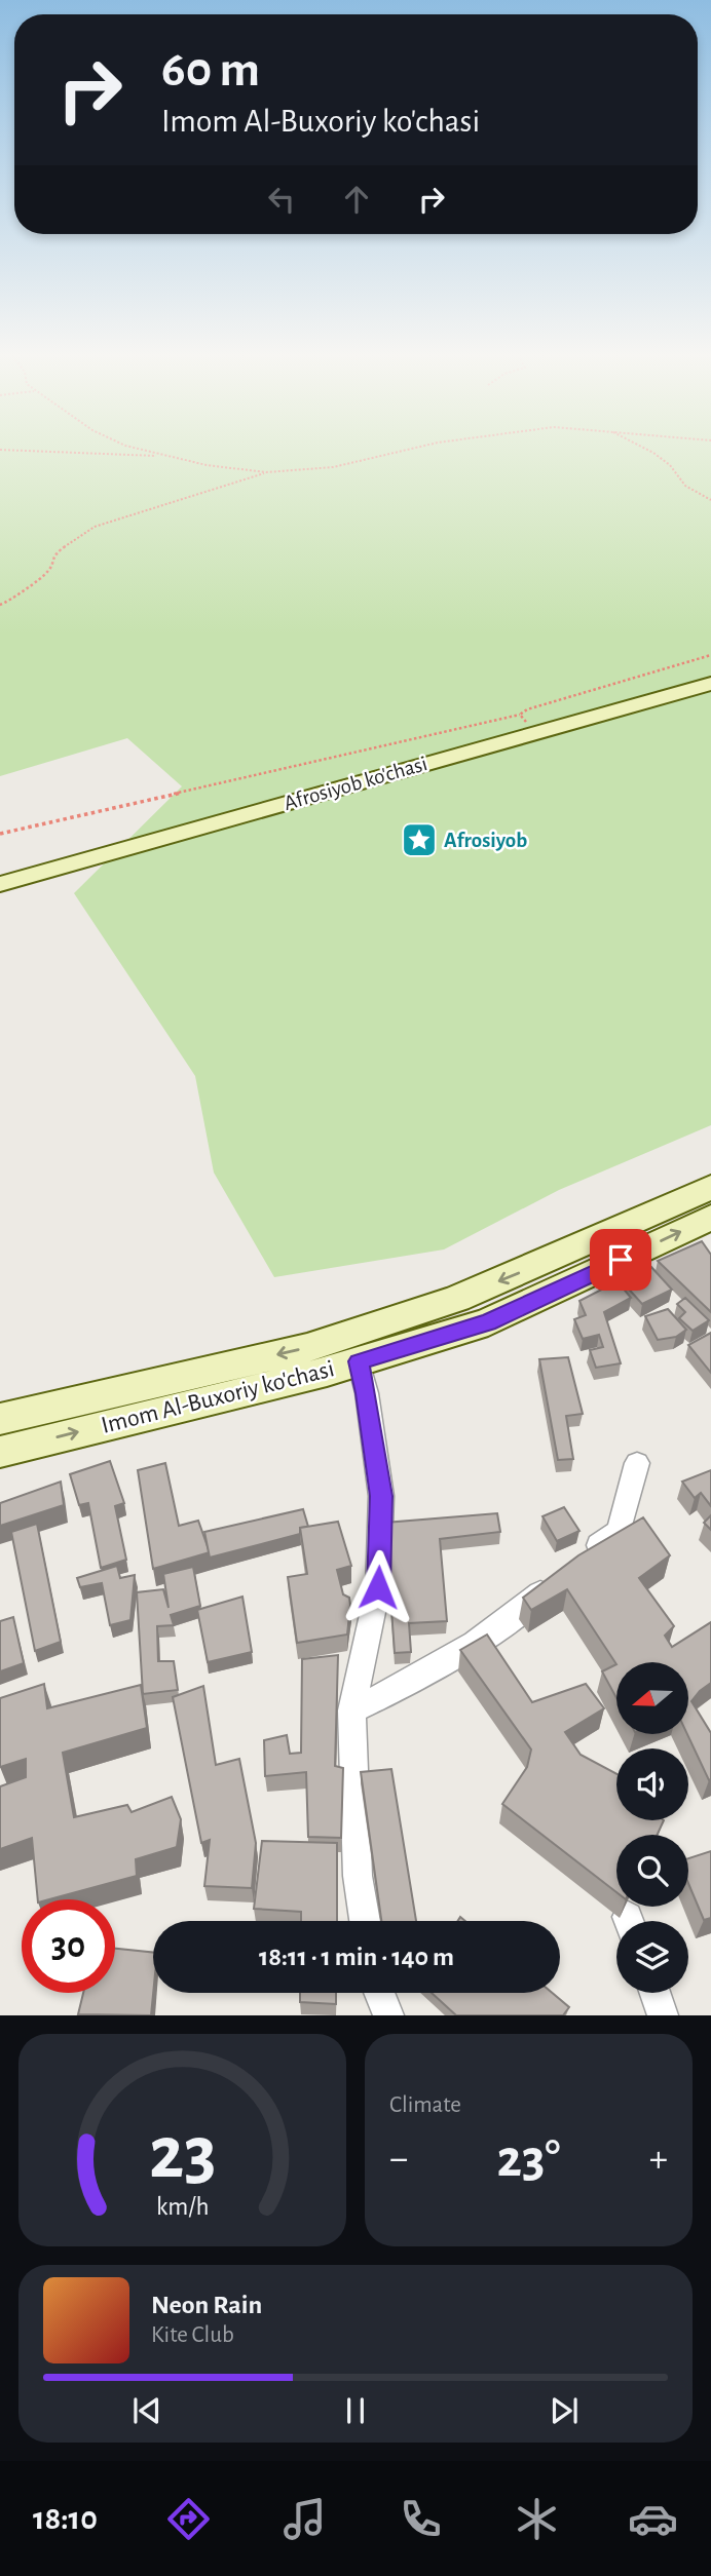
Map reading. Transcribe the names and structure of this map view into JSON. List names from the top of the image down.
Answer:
{
  "streets": {
    "main road": ["Imom Al-Buxoriy ko'chasi"],
    "street": ["Afrosiyob ko'chasi"]
  },
  "places": {
    "place": ["Afrosiyob"]
  },
  "north": "left",
  "page": {
    "turn": ["60 m", "Imom Al-Buxoriy ko'chasi"],
    "limit": "30",
    "trip": "18:11 · 1 min · 140 m",
    "tile": "Climate",
    "heat": ["−", "23°", "+"],
    "song": ["Neon Rain", "Kite Club"],
    "tabs": "18:10",
    "gauge": ["23", "km/h"]
  }
}
